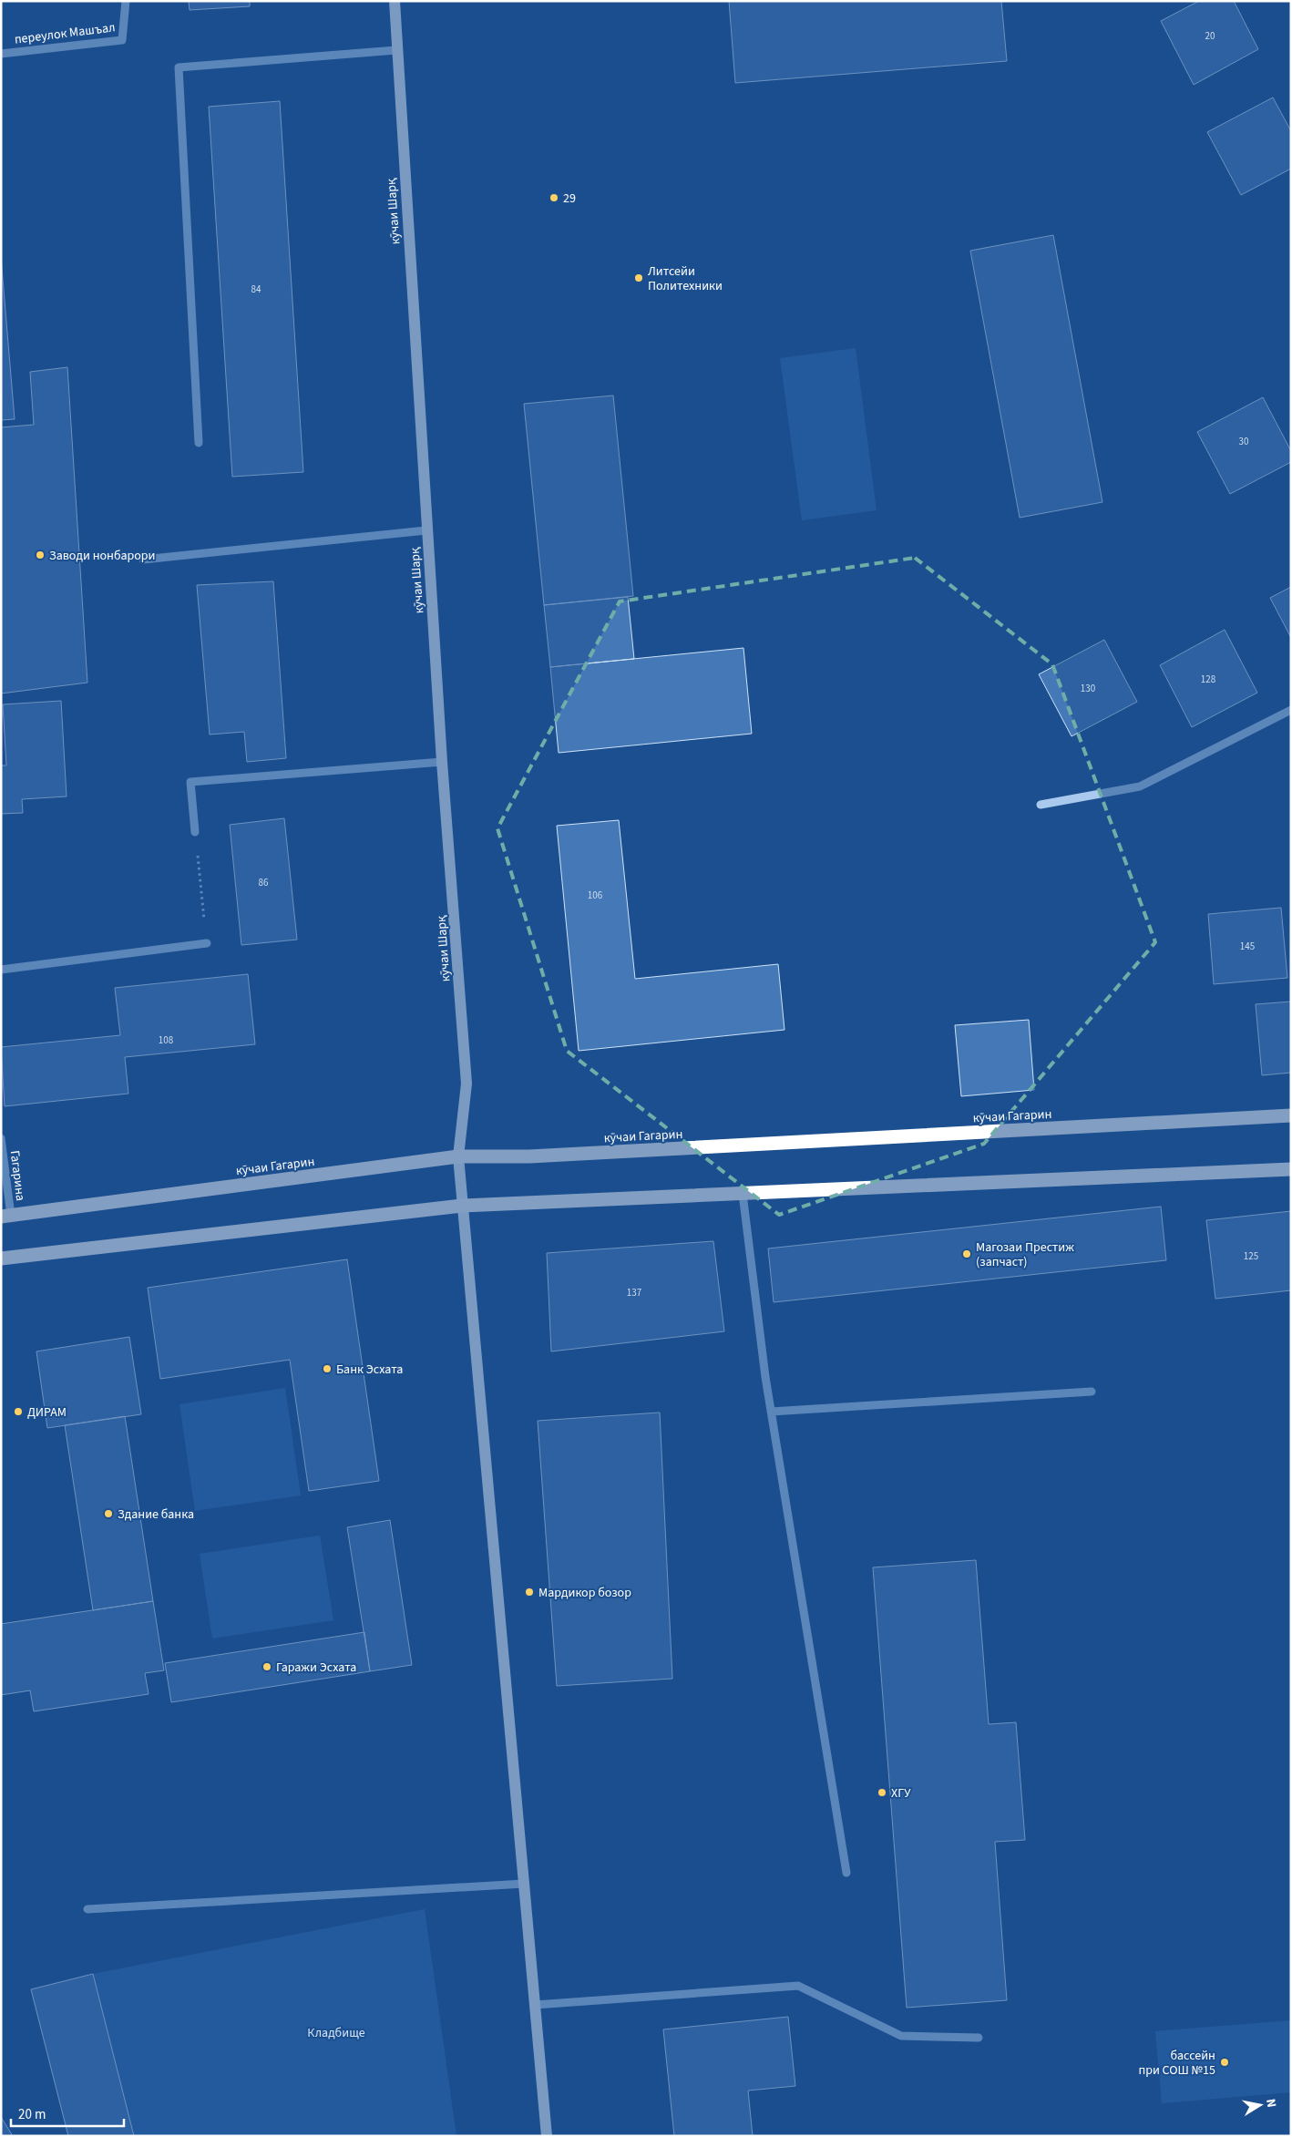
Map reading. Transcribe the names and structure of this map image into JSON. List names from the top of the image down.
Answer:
{
  "streets": {
    "highway": ["кӯчаи Гагарин"],
    "main road": ["кӯчаи Шарқ"],
    "street": ["переулок Машъал", "Гагарина"]
  },
  "crossings": [
    ["кӯчаи Шарқ", "кӯчаи Гагарин"],
    ["кӯчаи Гагарин", "Гагарина"]
  ],
  "parks": ["Кладбище"],
  "places": [
    "29",
    "Литсейи Политехники",
    "Заводи нонбарори",
    "Магозаи Престиж (запчаст)",
    "Банк Эсхата",
    "ДИРАМ",
    "Здание банка",
    "Мардикор бозор",
    "Гаражи Эсхата",
    "ХГУ",
    "бассейн при СОШ №15"
  ],
  "house_numbers": [
    "20",
    "84",
    "30",
    "128",
    "130",
    "86",
    "106",
    "145",
    "108",
    "125",
    "137"
  ],
  "scale_bar": "20 m",
  "north": "right"
}
